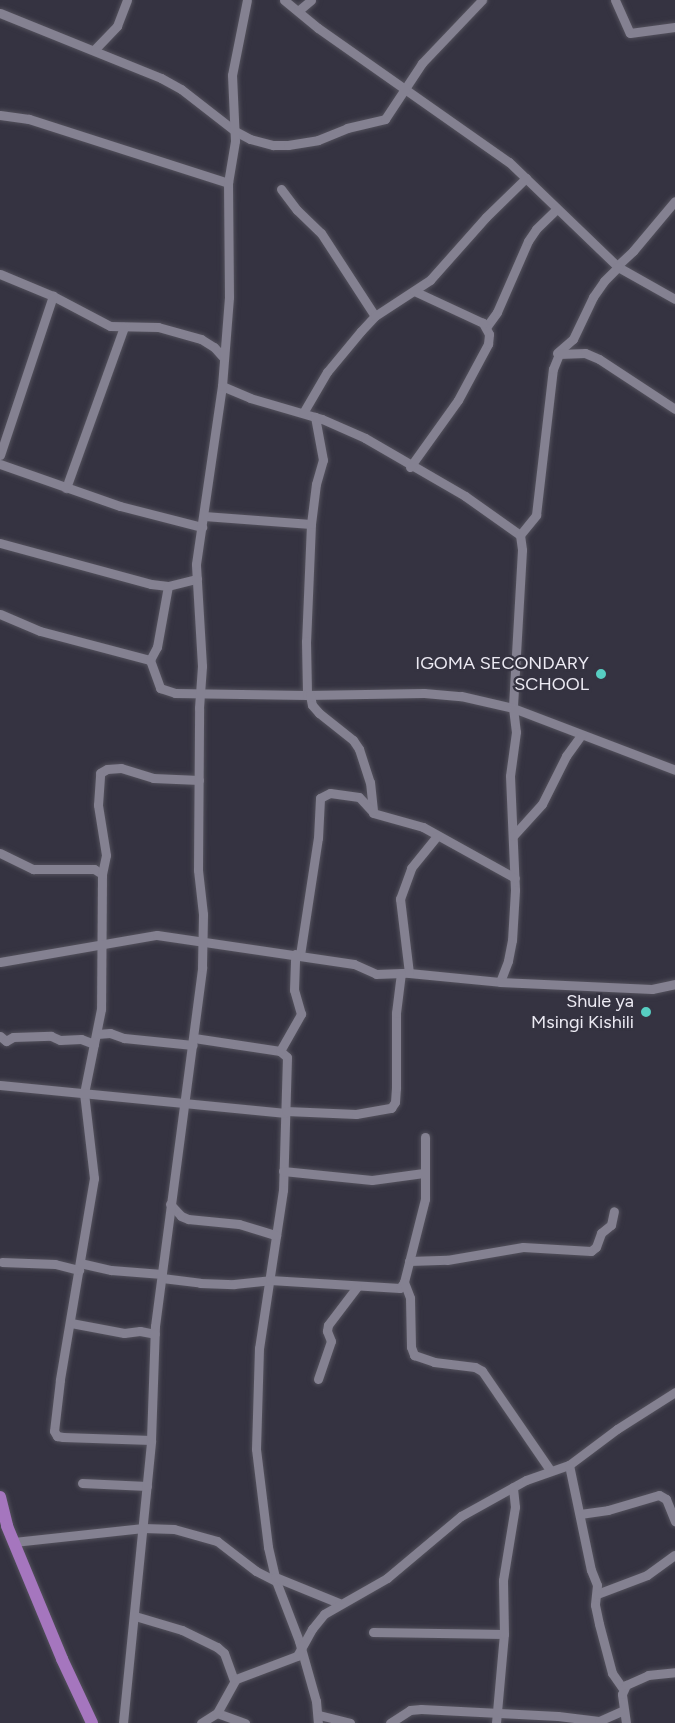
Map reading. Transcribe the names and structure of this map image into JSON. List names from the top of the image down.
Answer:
{
  "places": ["IGOMA SECONDARY SCHOOL", "Shule ya Msingi Kishili"]
}
